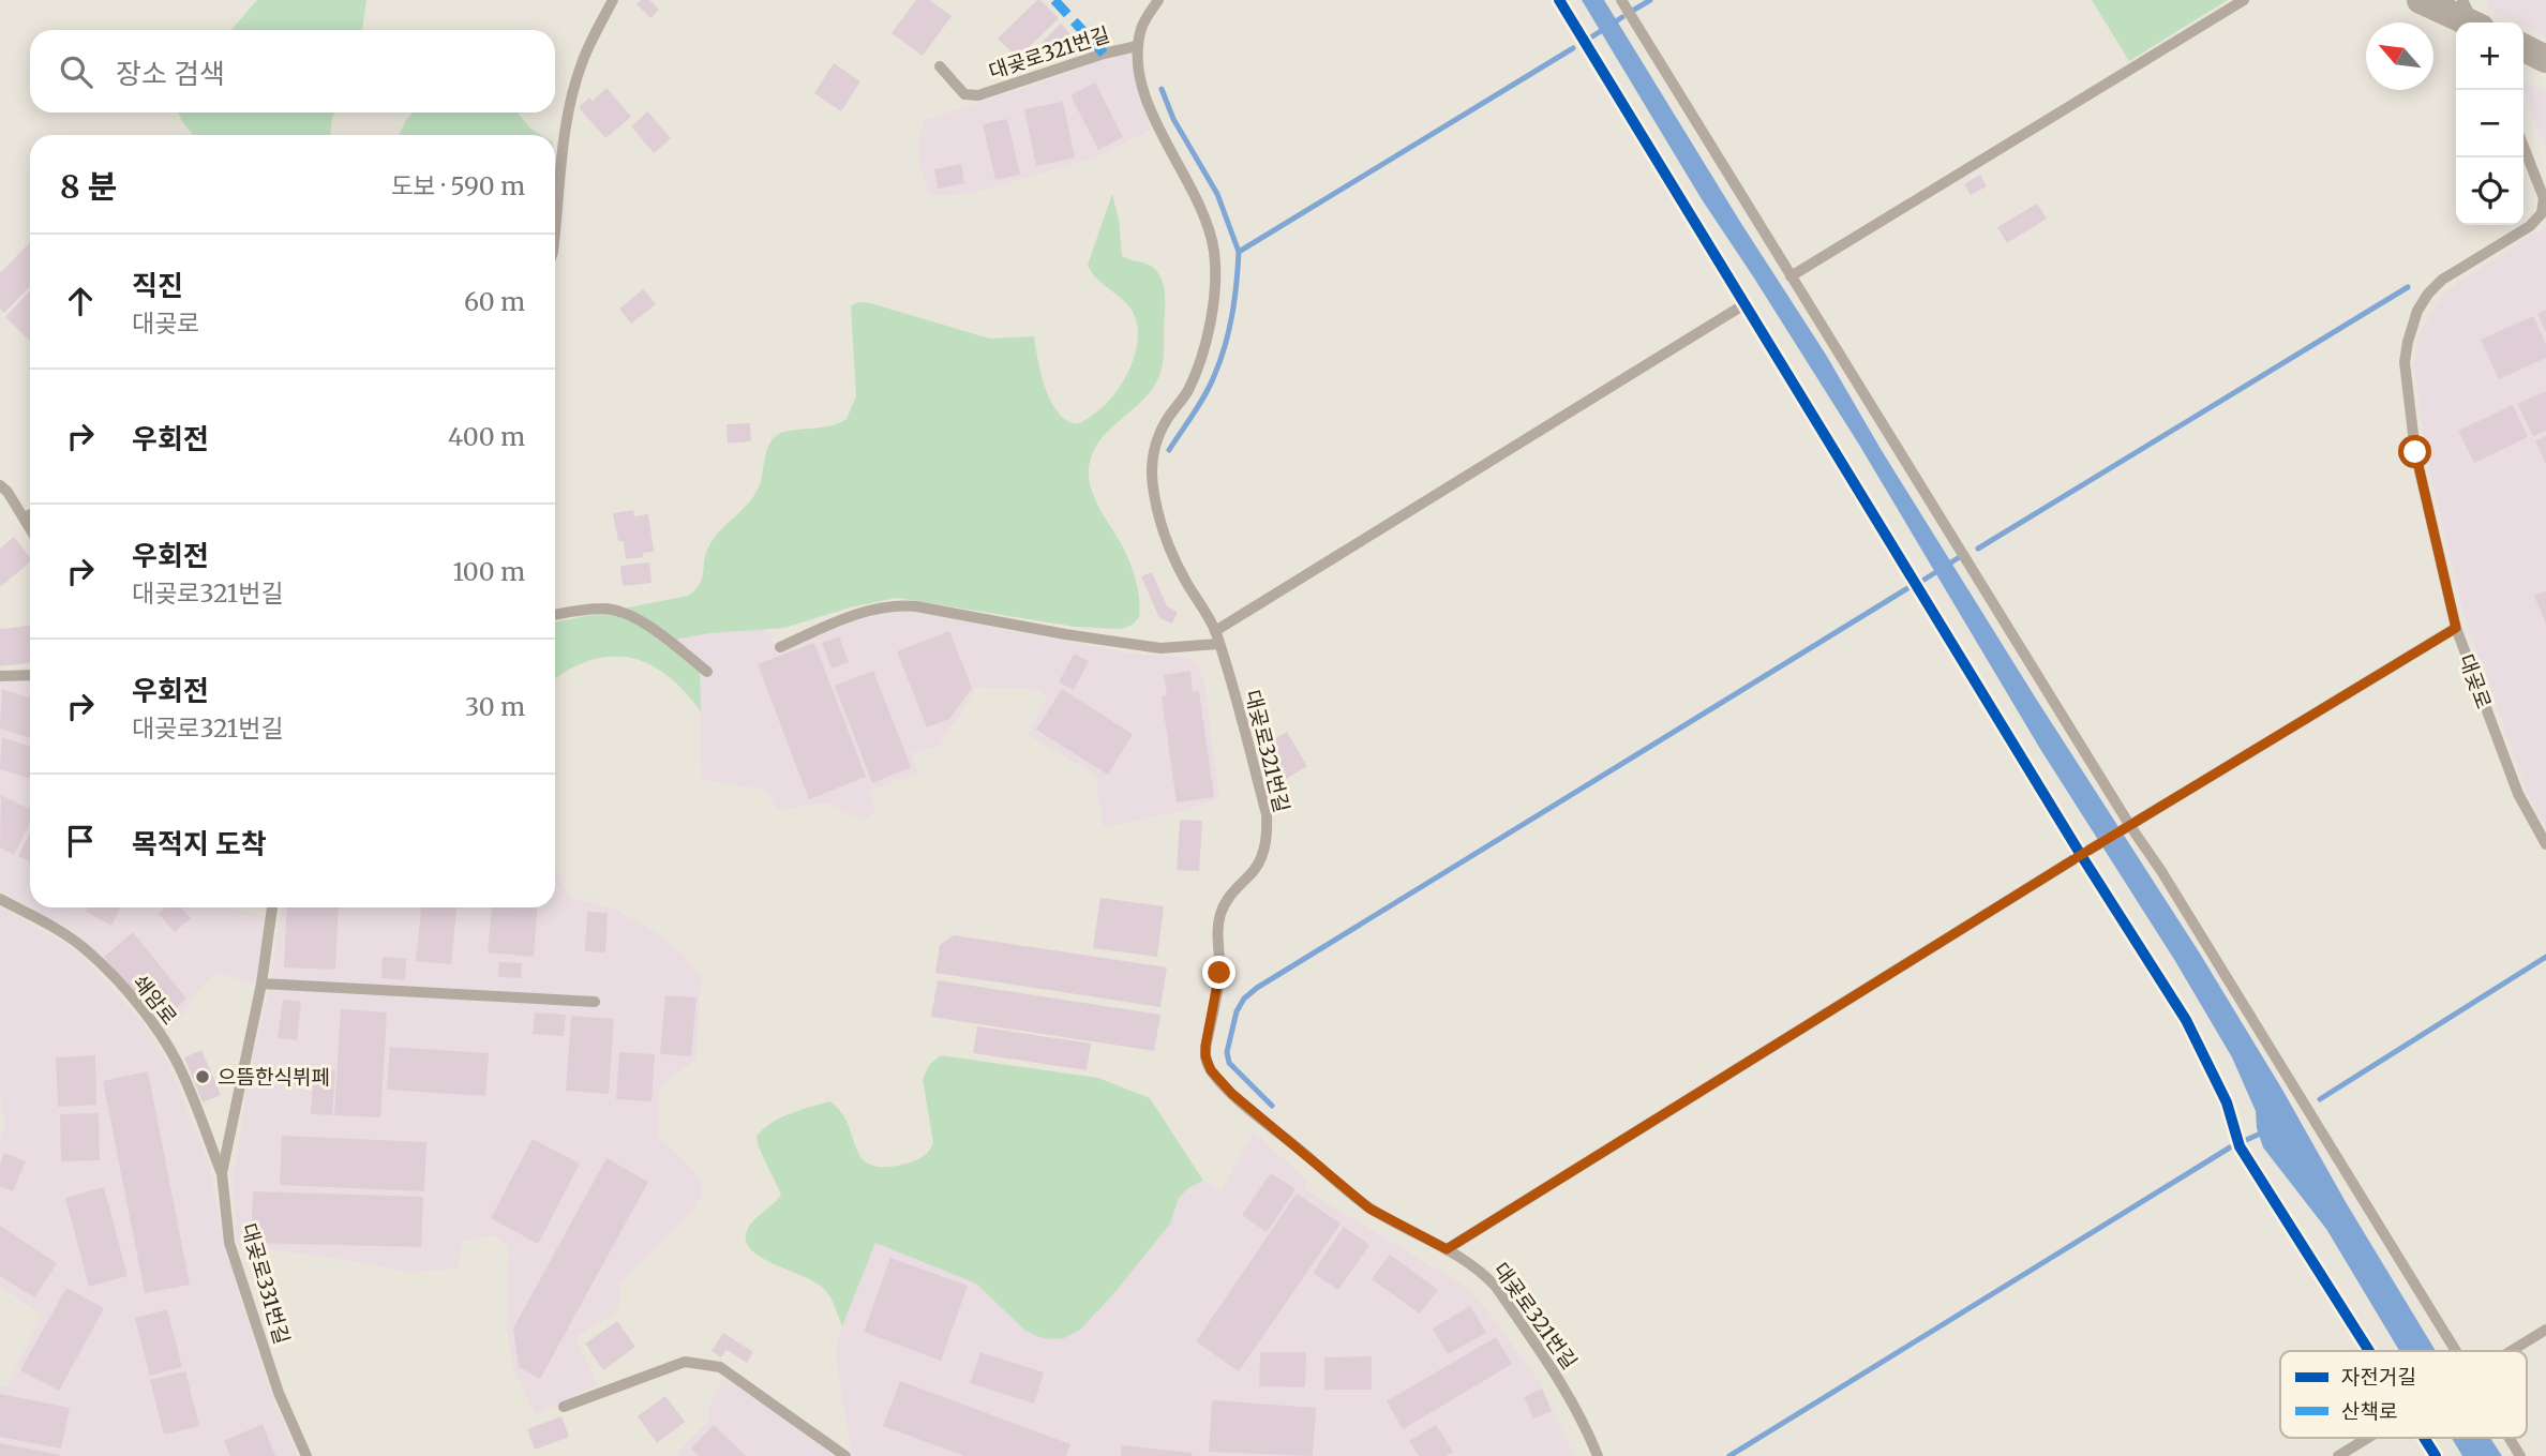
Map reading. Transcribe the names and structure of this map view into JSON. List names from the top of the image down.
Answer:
{
  "streets": {
    "lane": [
      "대곶로321번길",
      "대곶로",
      "쇄암로",
      "대곶로331번길"
    ]
  },
  "crossings": [
    ["쇄암로", "대곶로331번길"]
  ],
  "places": ["으뜸한식뷔페"],
  "legend": ["자전거길", "산책로"],
  "north": "top left",
  "page": {
    "map_buttons": ["+", "−"],
    "search": "장소 검색",
    "heading": ["8 분", "도보 · 590 m"],
    "list": [
      ["직진", "대곶로", "60 m"],
      ["우회전", "400 m"],
      ["우회전", "대곶로321번길", "100 m"],
      ["우회전", "대곶로321번길", "30 m"],
      "목적지 도착"
    ]
  }
}
